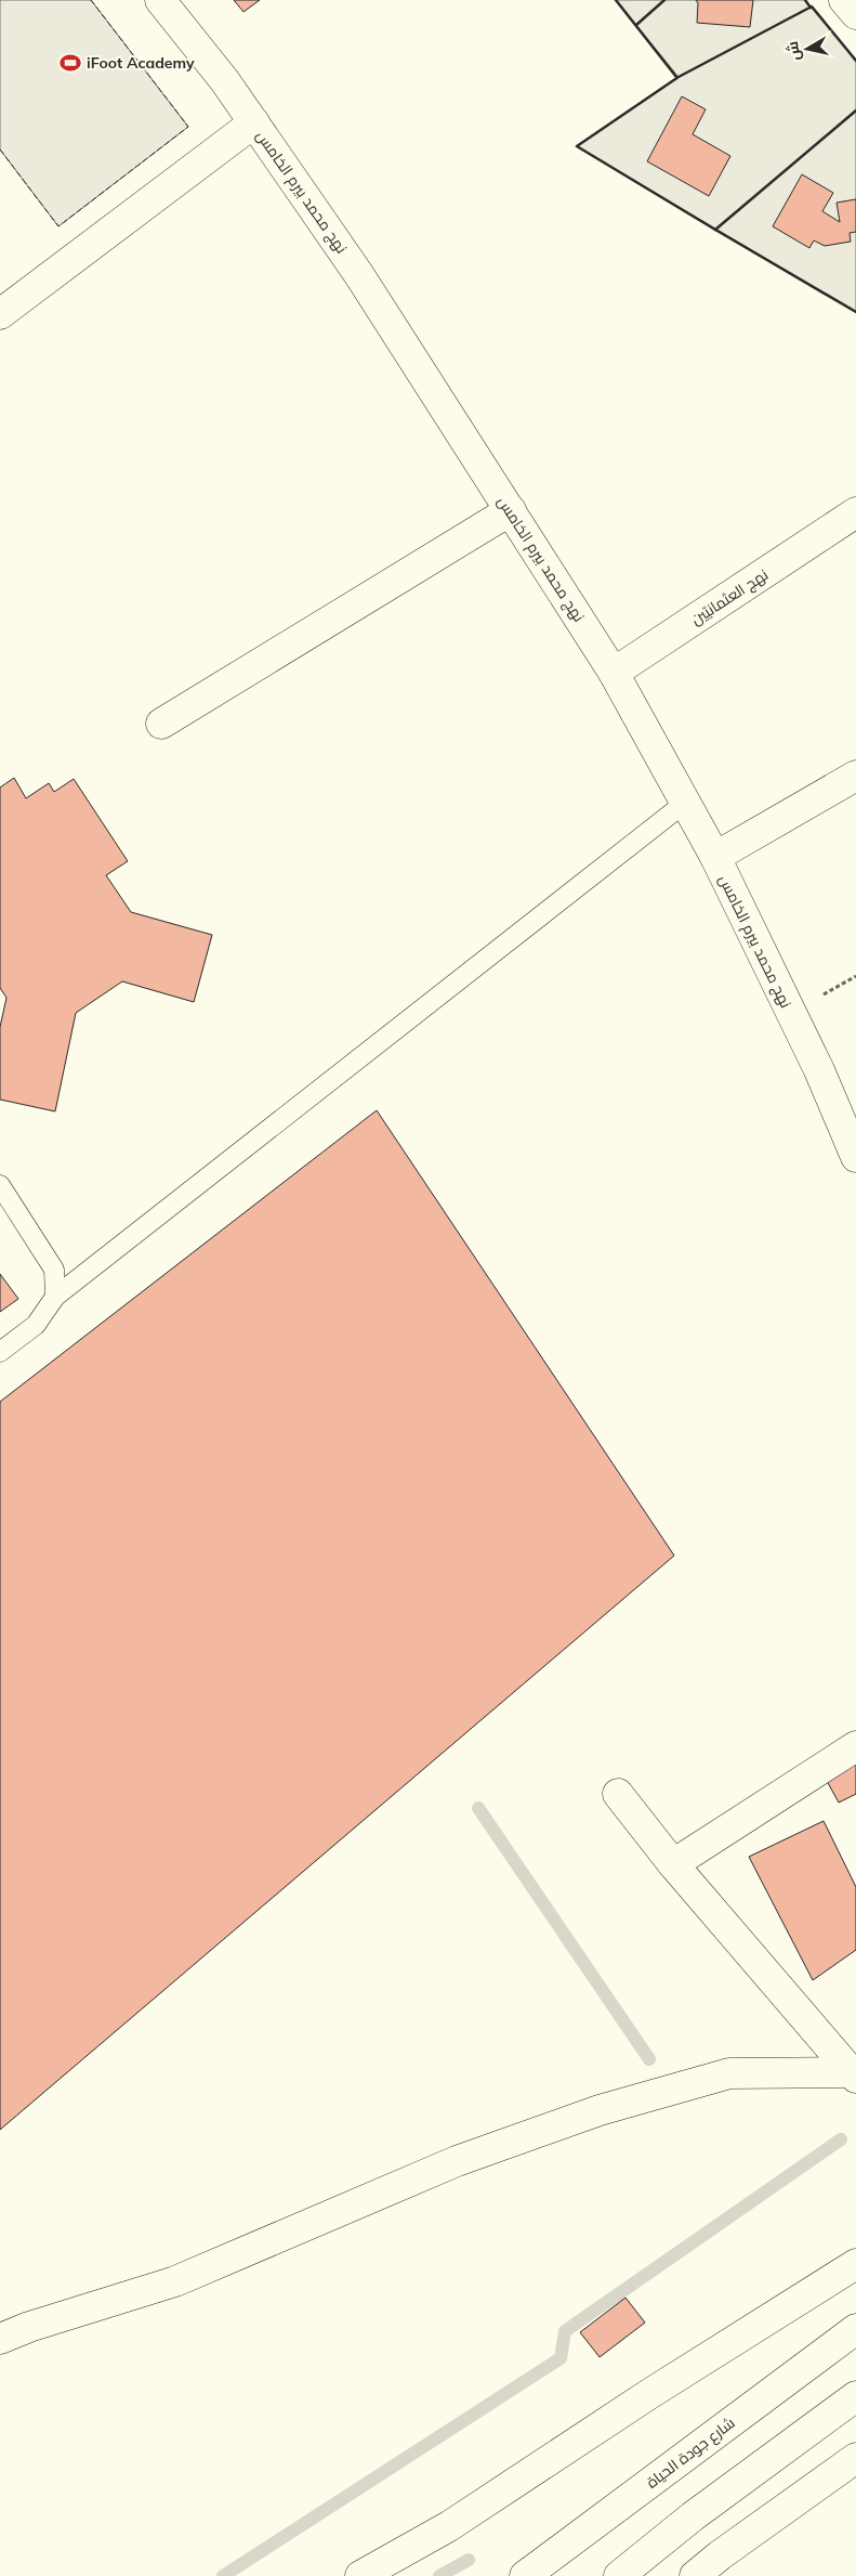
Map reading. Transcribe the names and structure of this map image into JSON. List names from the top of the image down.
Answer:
{
  "streets": {
    "main road": ["نهج محمد بيرم الخامس", "نهج العثمانيّين", "شارع جودة الحياة"]
  },
  "crossings": [
    ["نهج محمد بيرم الخامس", "نهج العثمانيّين"]
  ],
  "places": {
    "sports": ["iFoot Academy"]
  },
  "north": "left"
}
